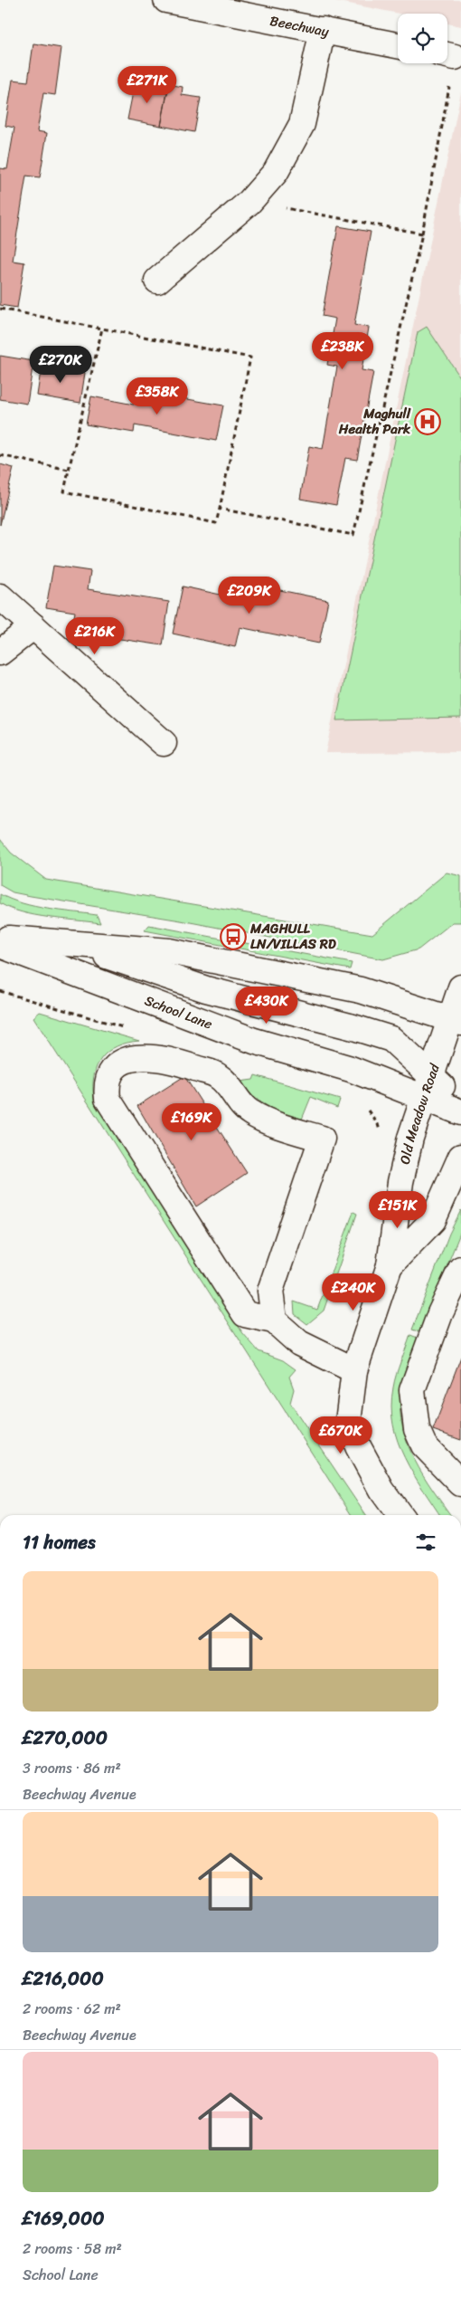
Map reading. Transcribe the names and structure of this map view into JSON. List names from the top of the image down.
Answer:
{
  "streets": {
    "street": ["Beechway", "School Lane", "Old Meadow Road"]
  },
  "crossings": [
    ["School Lane", "Old Meadow Road"]
  ],
  "places": {
    "hospital": ["Maghull Health Park"],
    "bus stop": ["MAGHULL LN/VILLAS RD"]
  },
  "page": {
    "price": [
      "£271K",
      "£238K",
      "£270K",
      "£358K",
      "£209K",
      "£216K",
      "£430K",
      "£169K",
      "£151K",
      "£240K",
      "£670K"
    ],
    "heading": "11 homes",
    "list": [
      {
        "name": "£270,000",
        "note": "3 rooms · 86 m² · Beechway Avenue"
      },
      {
        "name": "£216,000",
        "note": "2 rooms · 62 m² · Beechway Avenue"
      },
      {
        "name": "£169,000",
        "note": "2 rooms · 58 m² · School Lane"
      }
    ]
  }
}
